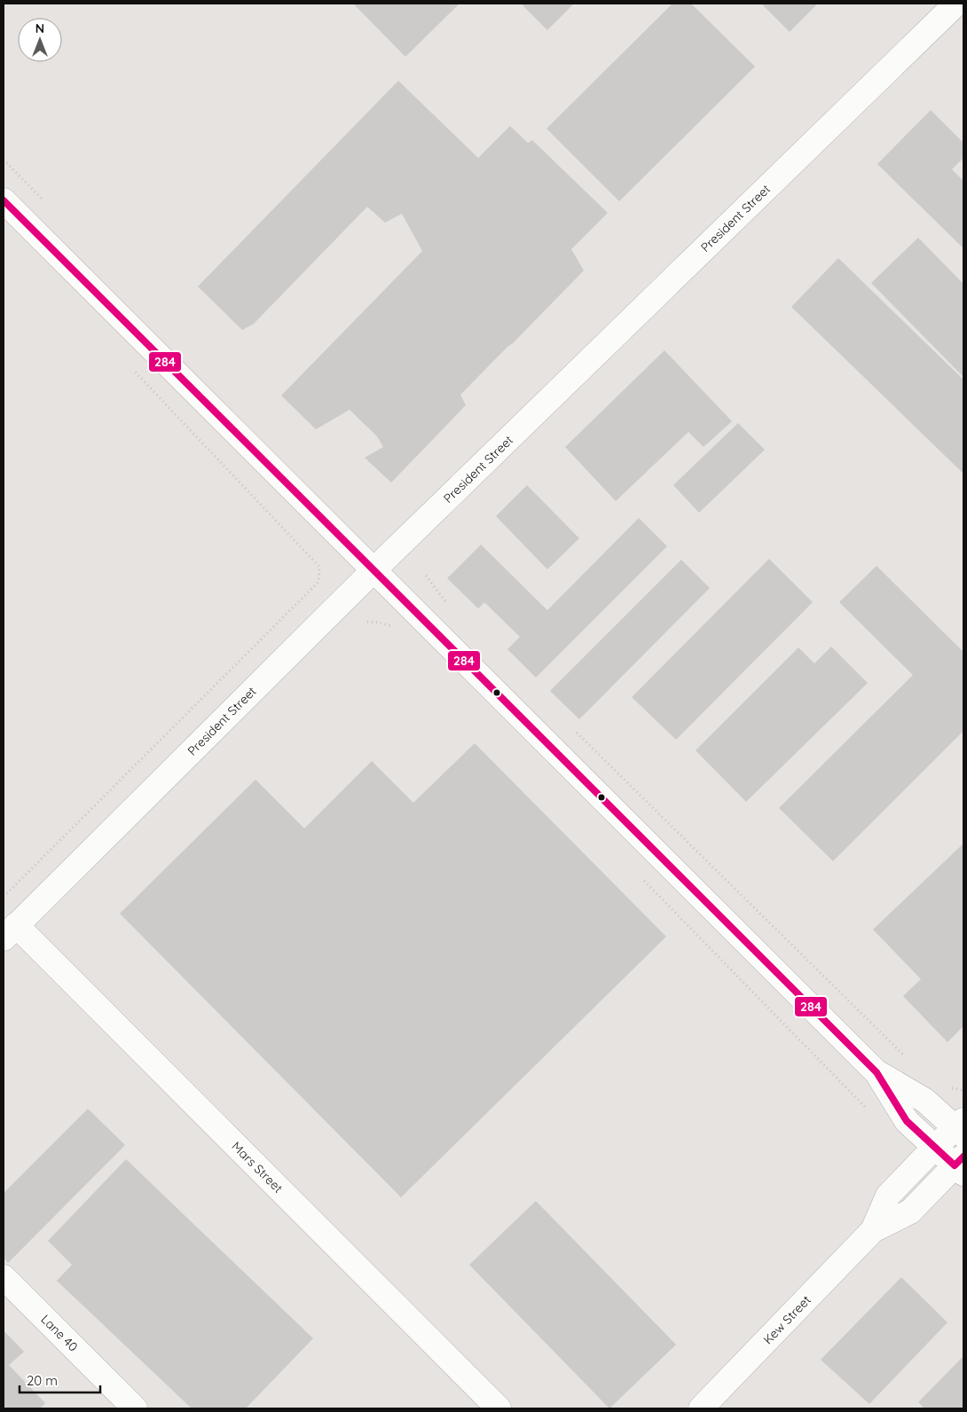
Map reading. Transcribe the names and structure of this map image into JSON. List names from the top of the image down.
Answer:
{
  "streets": {
    "street": [
      "President Street",
      "Mars Street",
      "Kew Street",
      "Lane 40"
    ]
  },
  "crossings": [
    ["President Street", "Mars Street"]
  ],
  "lines": ["transit line 284"],
  "scale_bar": "20 m",
  "north": "top"
}
